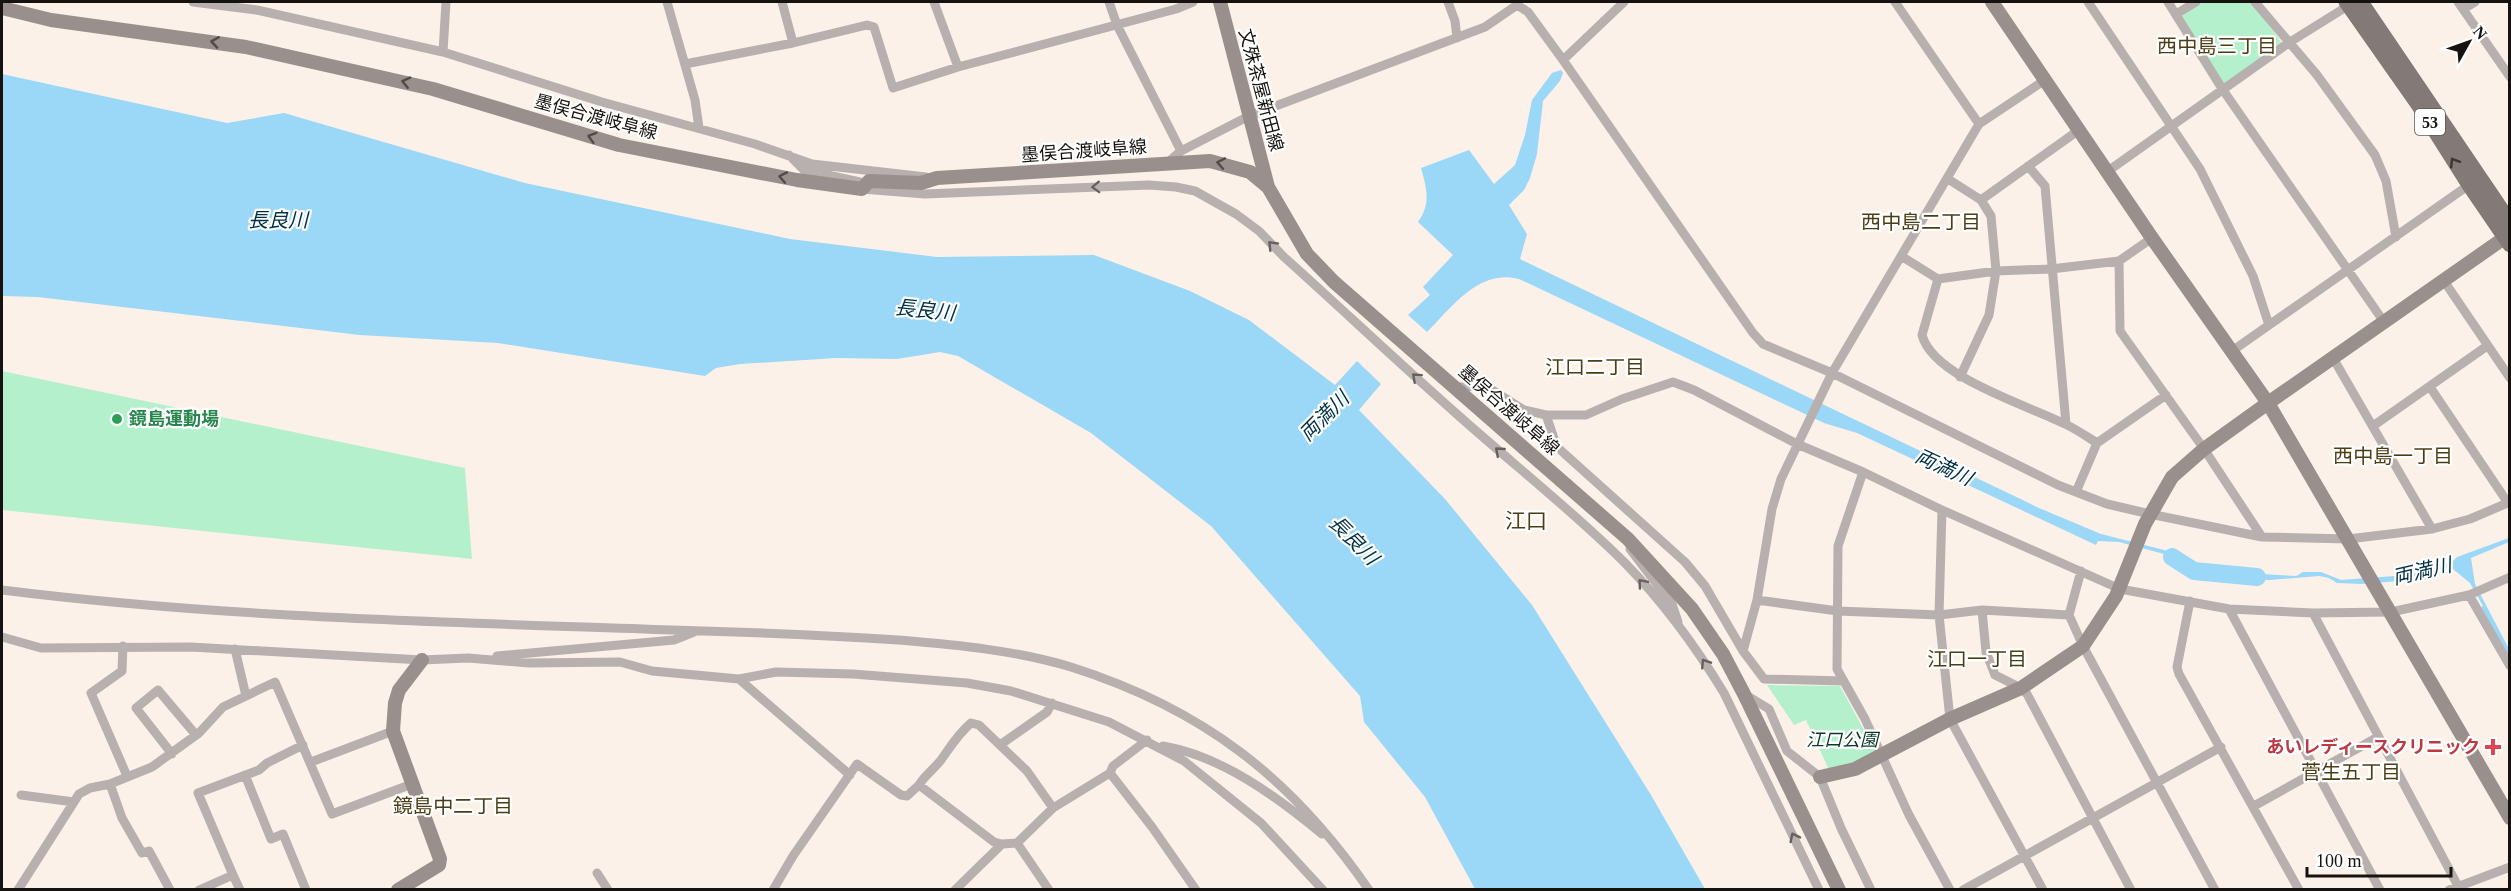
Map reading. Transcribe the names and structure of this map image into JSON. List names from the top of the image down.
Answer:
{
  "streets": {
    "main road": ["文殊茶屋新田線", "墨俣合渡岐阜線", "53"]
  },
  "crossings": [
    ["文殊茶屋新田線", "墨俣合渡岐阜線"]
  ],
  "one_way": ["墨俣合渡岐阜線"],
  "districts": [
    "西中島三丁目",
    "西中島二丁目",
    "江口二丁目",
    "西中島一丁目",
    "江口",
    "江口一丁目",
    "菅生五丁目",
    "鏡島中二丁目"
  ],
  "water": ["長良川", "両満川"],
  "parks": ["江口公園"],
  "places": {
    "other": ["鏡島運動場"],
    "health": ["あいレディースクリニック"]
  },
  "scale_bar": "100 m",
  "north": "top right"
}
